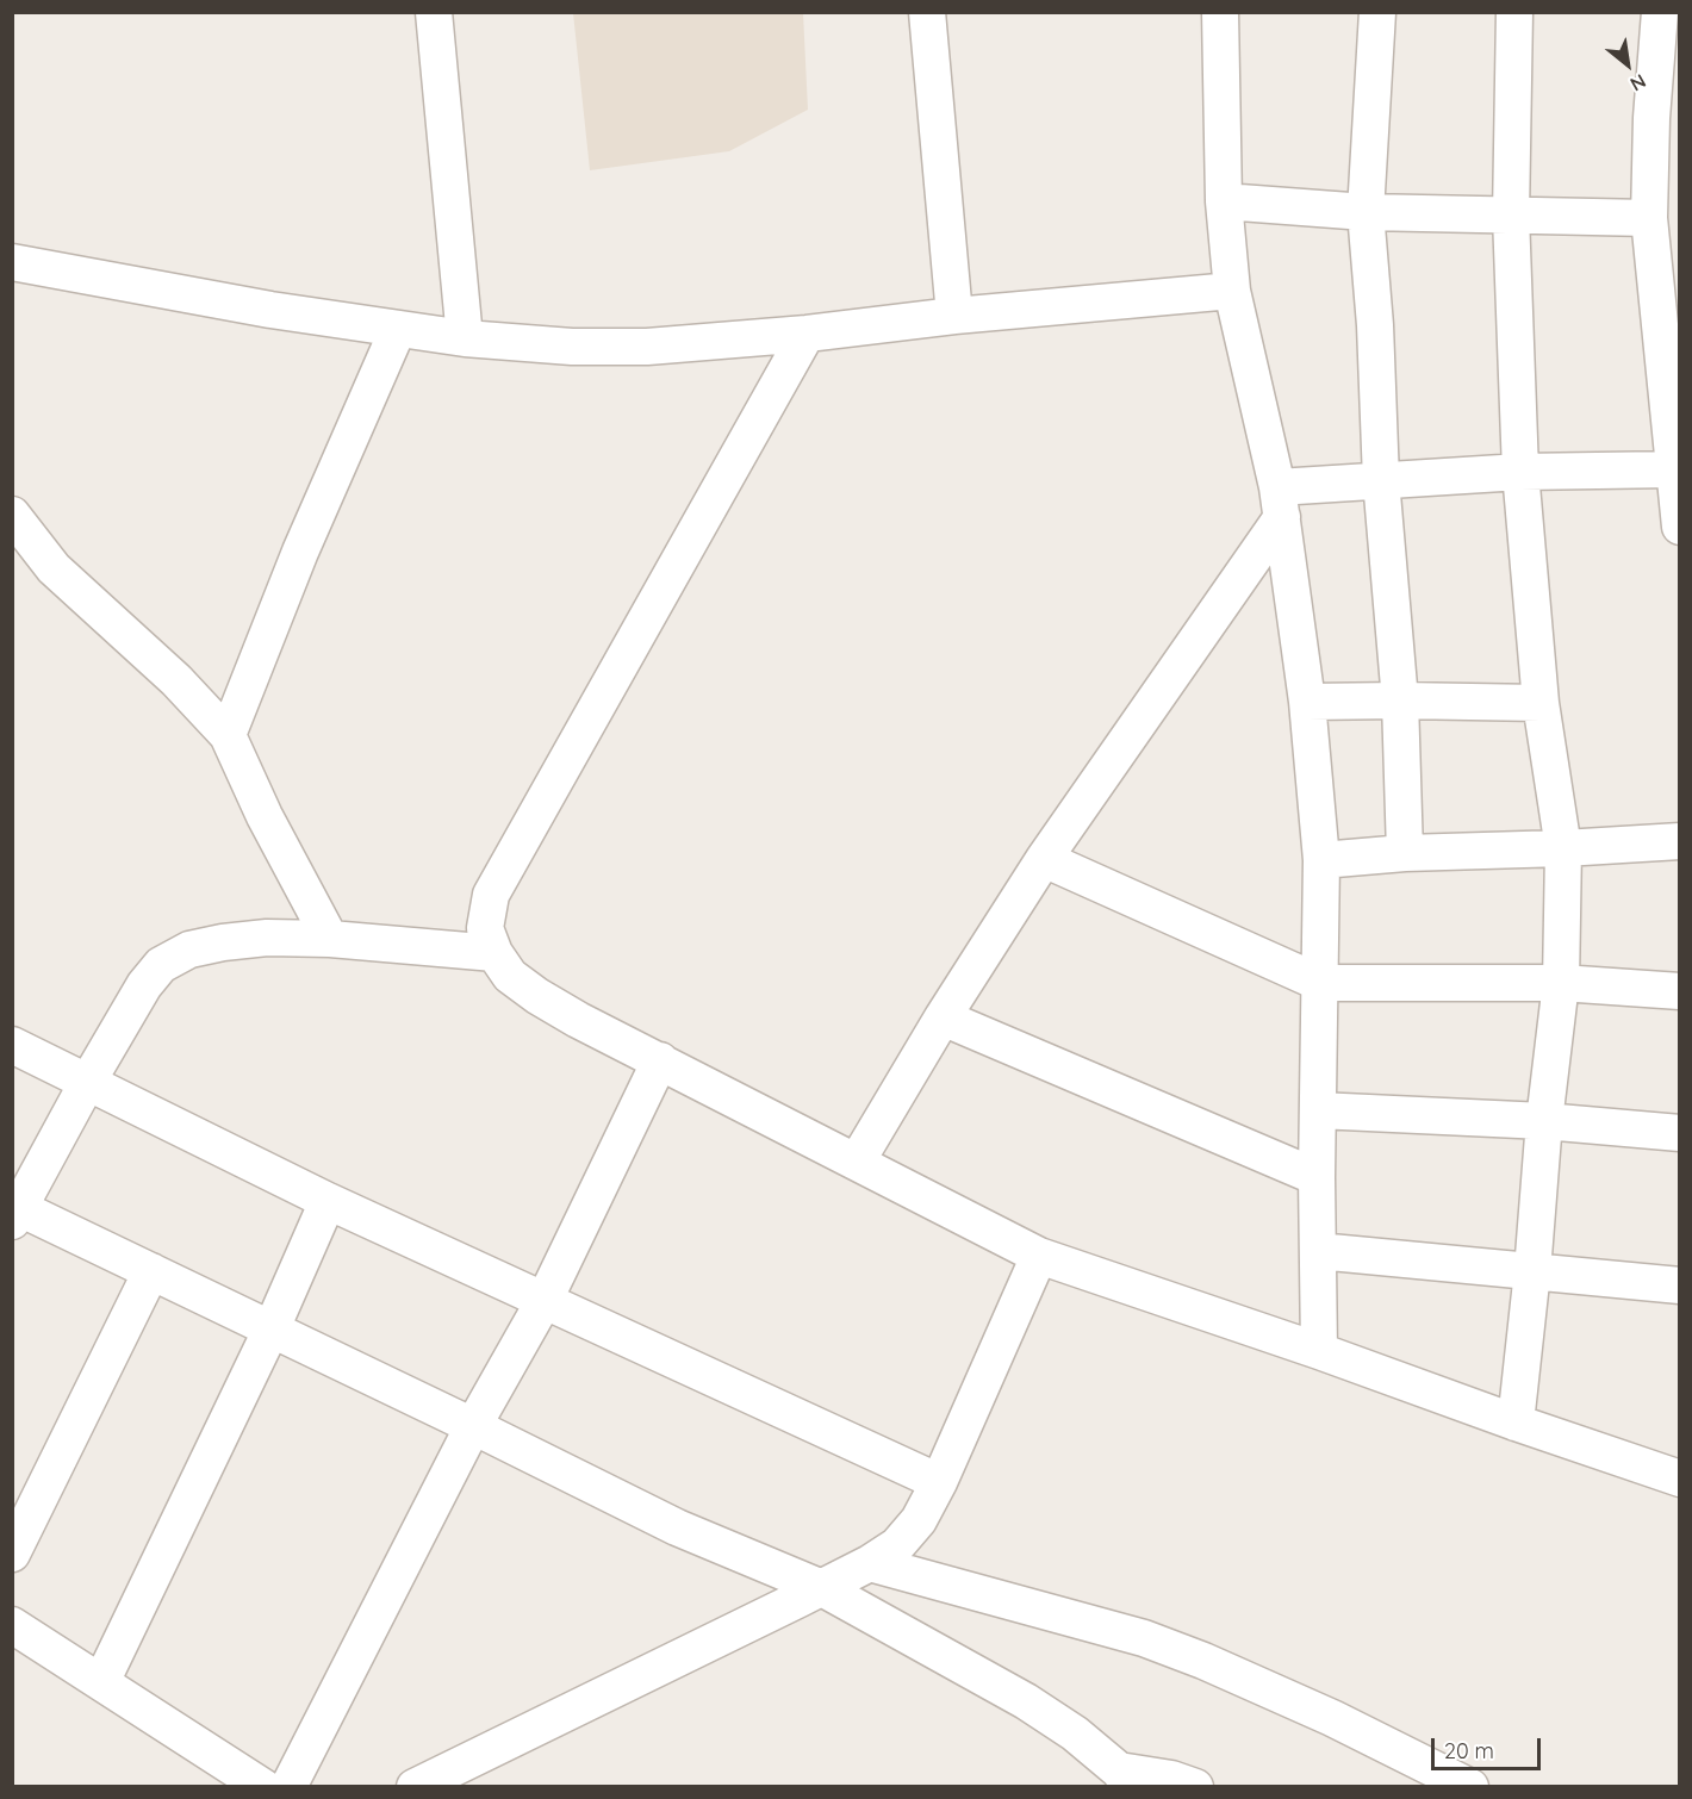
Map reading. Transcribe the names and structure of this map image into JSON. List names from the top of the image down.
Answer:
{
  "scale_bar": "20 m",
  "north": "bottom right"
}
